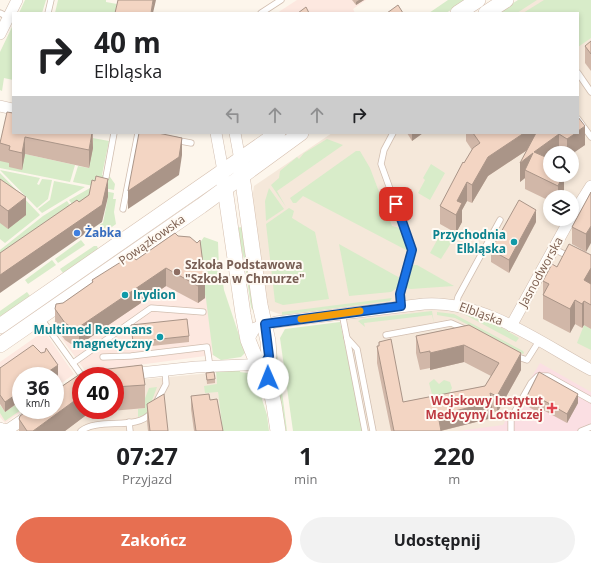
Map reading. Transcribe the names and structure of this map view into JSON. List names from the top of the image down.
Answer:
{
  "streets": {
    "main road": ["Powązkowska"],
    "street": ["Jasnodworska", "Elbląska"]
  },
  "crossings": [
    ["Jasnodworska", "Elbląska"]
  ],
  "places": {
    "other": [
      "Żabka",
      "Przychodnia Elbląska",
      "Szkoła Podstawowa \"Szkoła w Chmurze\"",
      "Irydion",
      "Multimed Rezonans magnetyczny"
    ],
    "health": ["Wojskowy Instytut Medycyny Lotniczej"]
  },
  "page": {
    "turn": ["40 m", "Elbląska"],
    "speed": "36 km/h",
    "limit": "40",
    "eta": [
      "07:27",
      "Przyjazd",
      "1",
      "min",
      "220",
      "m"
    ],
    "buttons": ["Zakończ", "Udostępnij"]
  }
}
